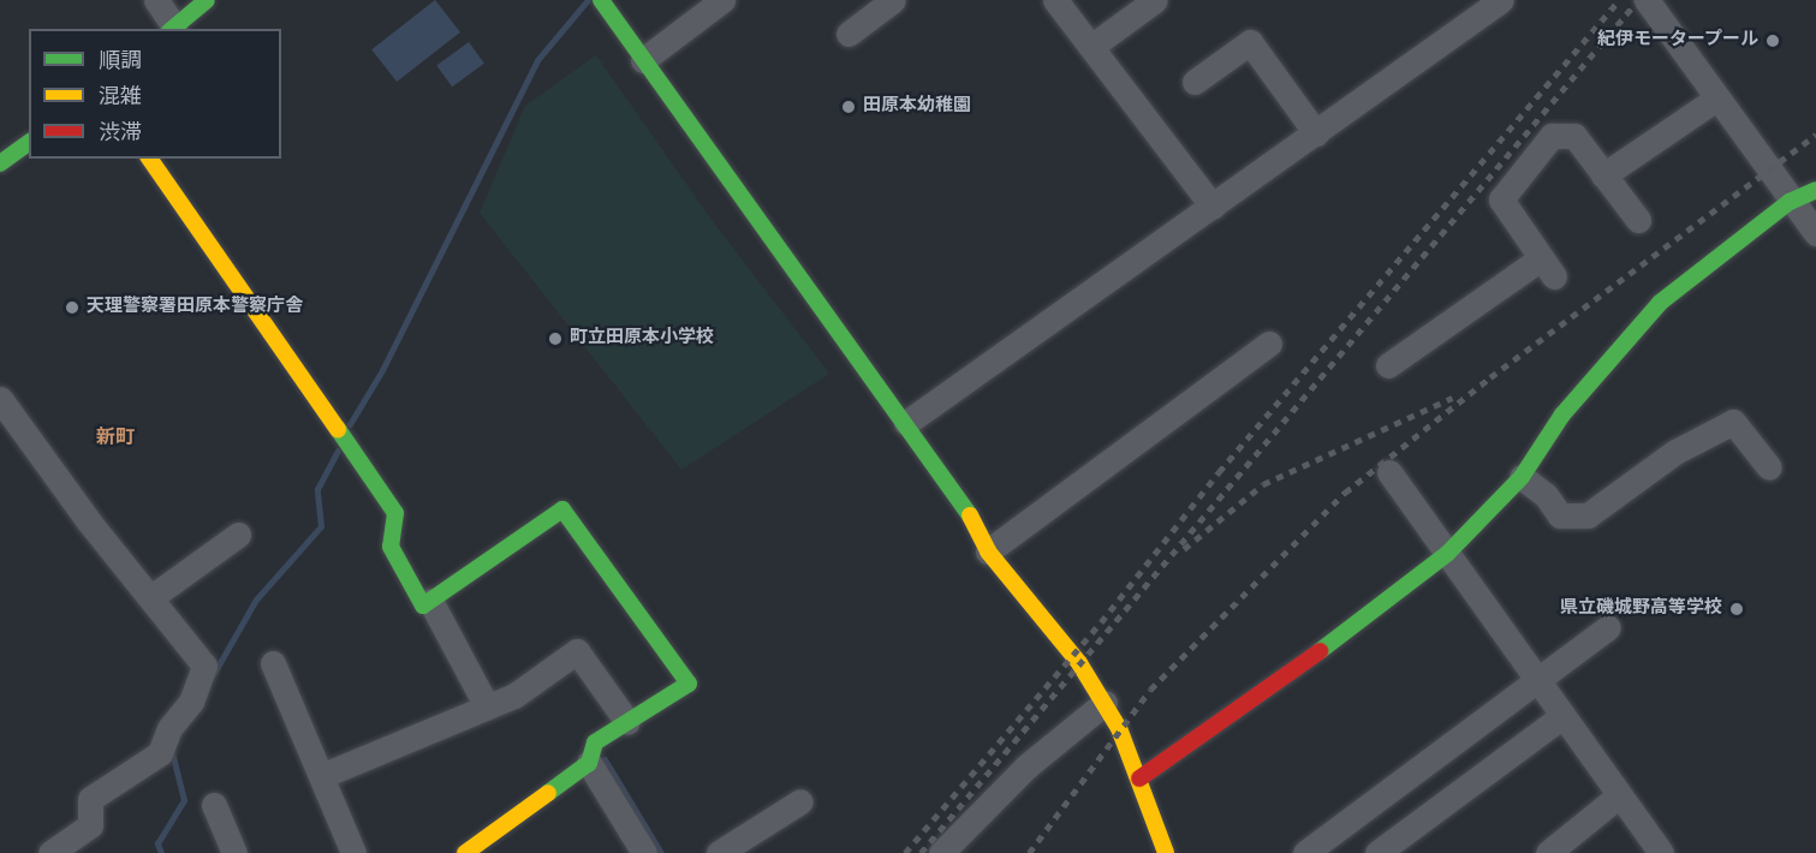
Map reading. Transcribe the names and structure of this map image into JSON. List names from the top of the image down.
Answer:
{
  "districts": ["新町"],
  "places": [
    "紀伊モータープール",
    "田原本幼稚園",
    "天理警察署田原本警察庁舎",
    "町立田原本小学校",
    "県立磯城野高等学校"
  ],
  "legend": ["順調", "混雑", "渋滞"]
}
